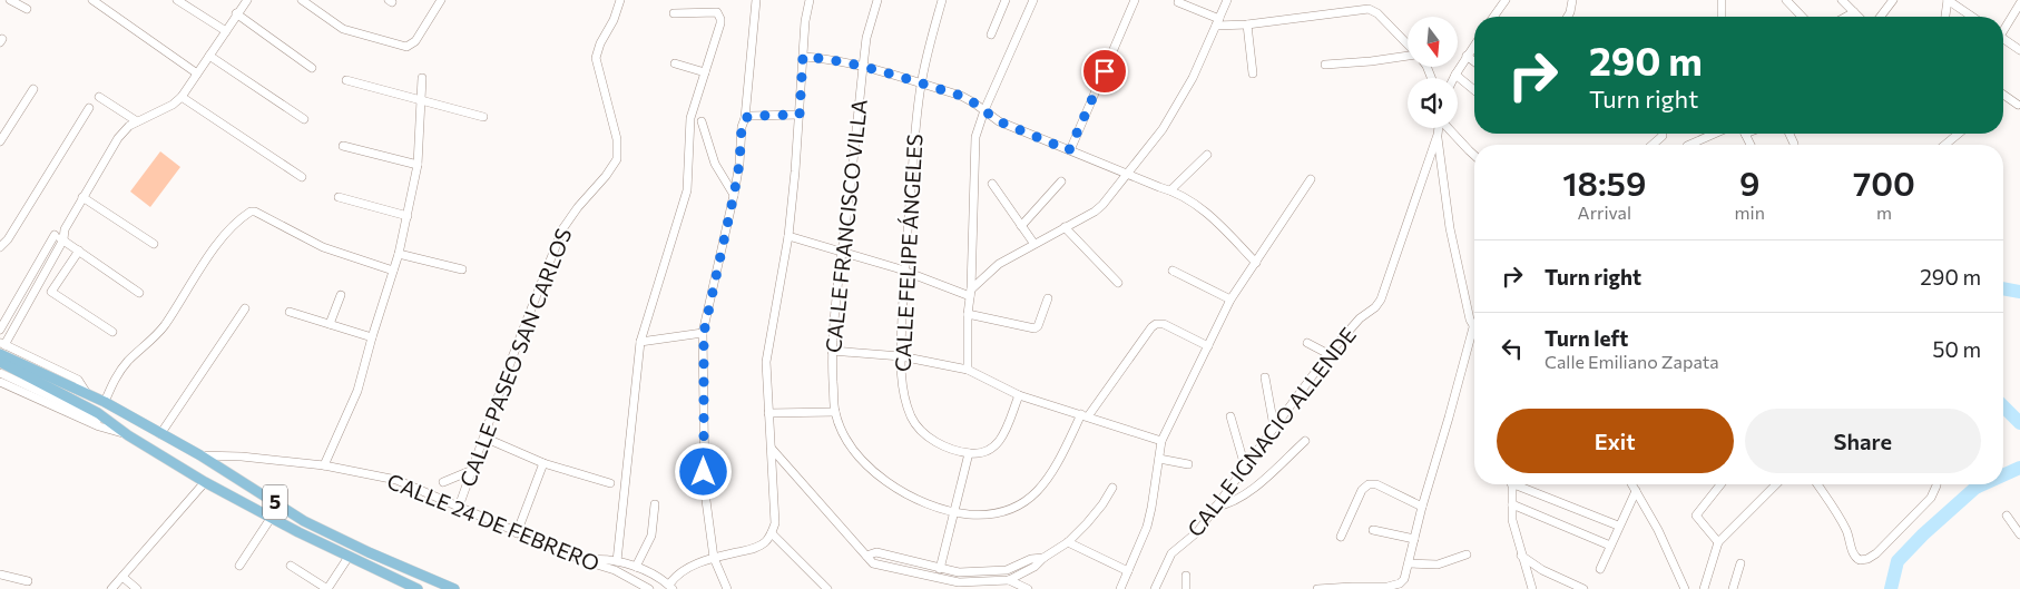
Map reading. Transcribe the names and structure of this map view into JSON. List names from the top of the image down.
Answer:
{
  "streets": {
    "main road": ["5"],
    "street": [
      "CALLE FRANCISCO VILLA",
      "CALLE FELIPE ÁNGELES",
      "CALLE PASEO SAN CARLOS",
      "CALLE IGNACIO ALLENDE",
      "CALLE 24 DE FEBRERO"
    ]
  },
  "crossings": [
    ["CALLE PASEO SAN CARLOS", "CALLE 24 DE FEBRERO"],
    ["5", "CALLE 24 DE FEBRERO"]
  ],
  "north": "bottom",
  "page": {
    "turn": ["290 m", "Turn right"],
    "eta": [
      "18:59",
      "Arrival",
      "9",
      "min",
      "700",
      "m"
    ],
    "list": [
      {
        "name": "Turn right",
        "value": "290 m"
      },
      {
        "name": "Turn left",
        "note": "Calle Emiliano Zapata",
        "value": "50 m"
      }
    ],
    "buttons": ["Exit", "Share"]
  }
}
